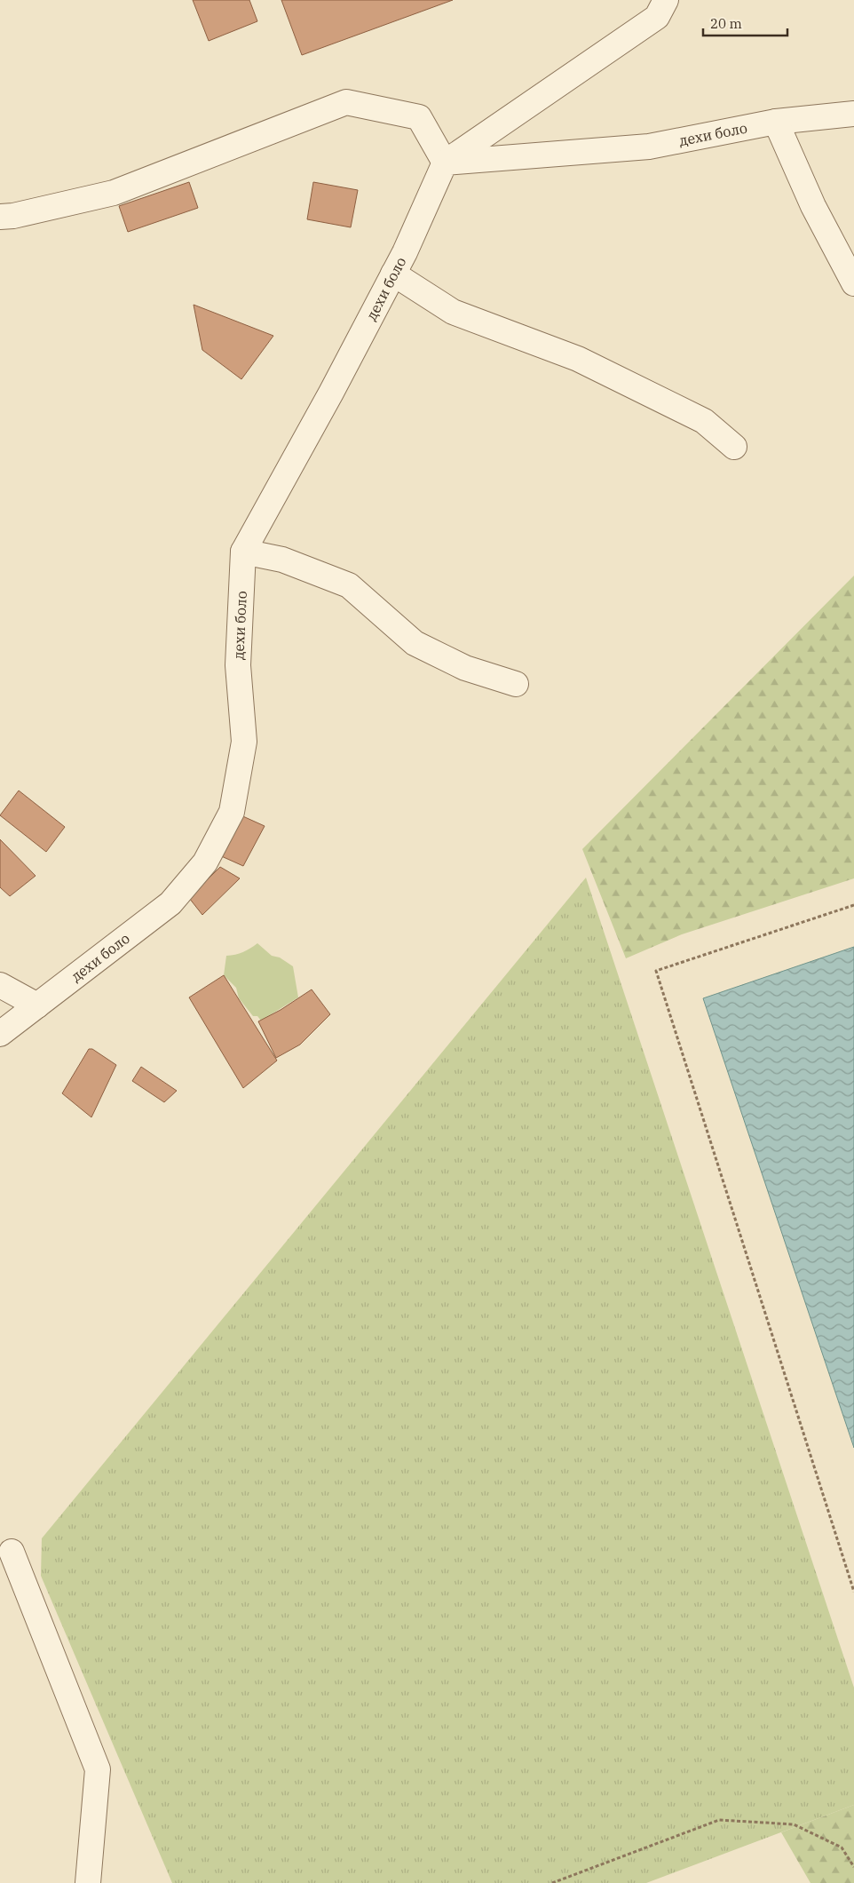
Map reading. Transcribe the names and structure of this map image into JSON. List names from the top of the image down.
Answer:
{
  "streets": {
    "street": ["дехи боло"]
  },
  "scale_bar": "20 m"
}
